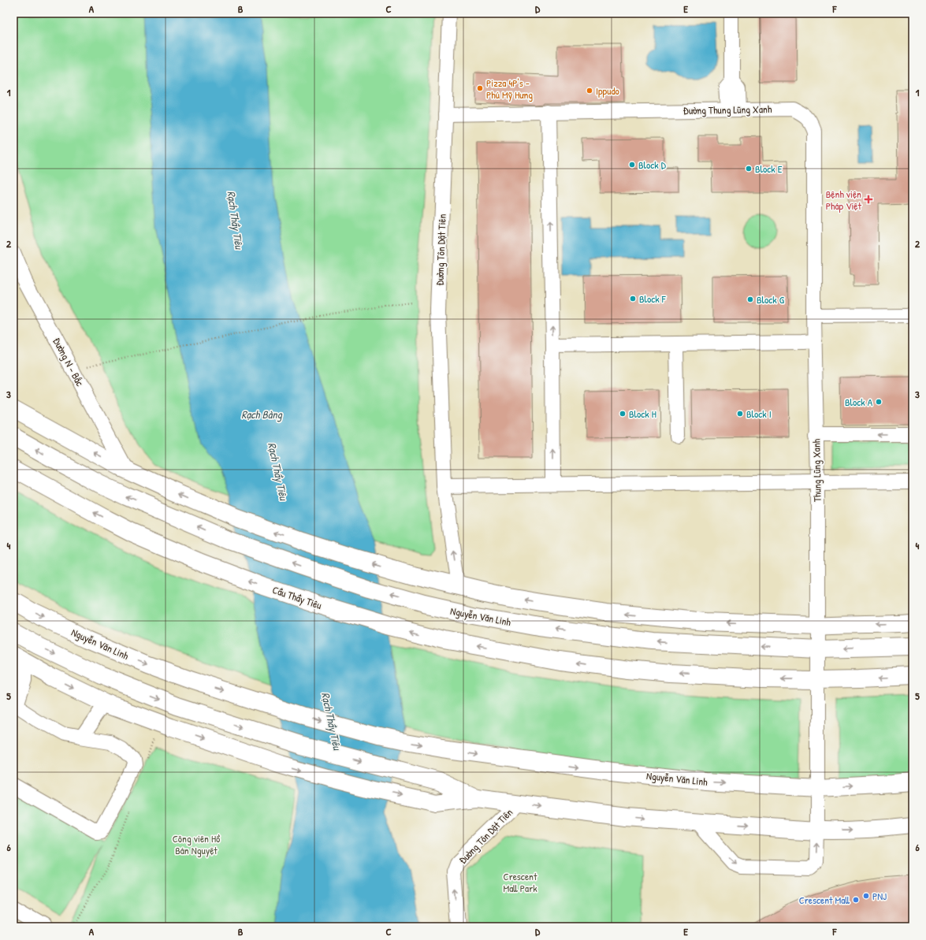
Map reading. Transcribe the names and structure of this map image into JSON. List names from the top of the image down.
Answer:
{
  "streets": {
    "main road": ["Cầu Thầy Tiêu", "Nguyễn Văn Linh"],
    "street": [
      "Đường Thung Lũng Xanh",
      "Đường Tôn Dật Tiên",
      "Đường N - Bắc",
      "Thung Lũng Xanh"
    ]
  },
  "crossings": [
    ["Đường Thung Lũng Xanh", "Đường Tôn Dật Tiên"],
    ["Đường Thung Lũng Xanh", "Thung Lũng Xanh"],
    ["Thung Lũng Xanh", "Cầu Thầy Tiêu"],
    ["Thung Lũng Xanh", "Nguyễn Văn Linh"]
  ],
  "water": ["Rạch Thầy Tiêu", "Rạch Bàng"],
  "parks": ["Công viên Hồ Bán Nguyệt", "Crescent Mall Park"],
  "places": {
    "other": [
      "Pizza 4P's - Phú Mỹ Hưng",
      "Ippudo",
      "Block D",
      "Block E",
      "Block F",
      "Block G",
      "Block A",
      "Block H",
      "Block I",
      "PNJ",
      "Crescent Mall"
    ],
    "health": ["Bệnh viện Pháp Việt"]
  },
  "grid": {
    "columns": [
      "A",
      "B",
      "C",
      "D",
      "E",
      "F"
    ],
    "rows": [
      "1",
      "2",
      "3",
      "4",
      "5",
      "6"
    ]
  }
}
